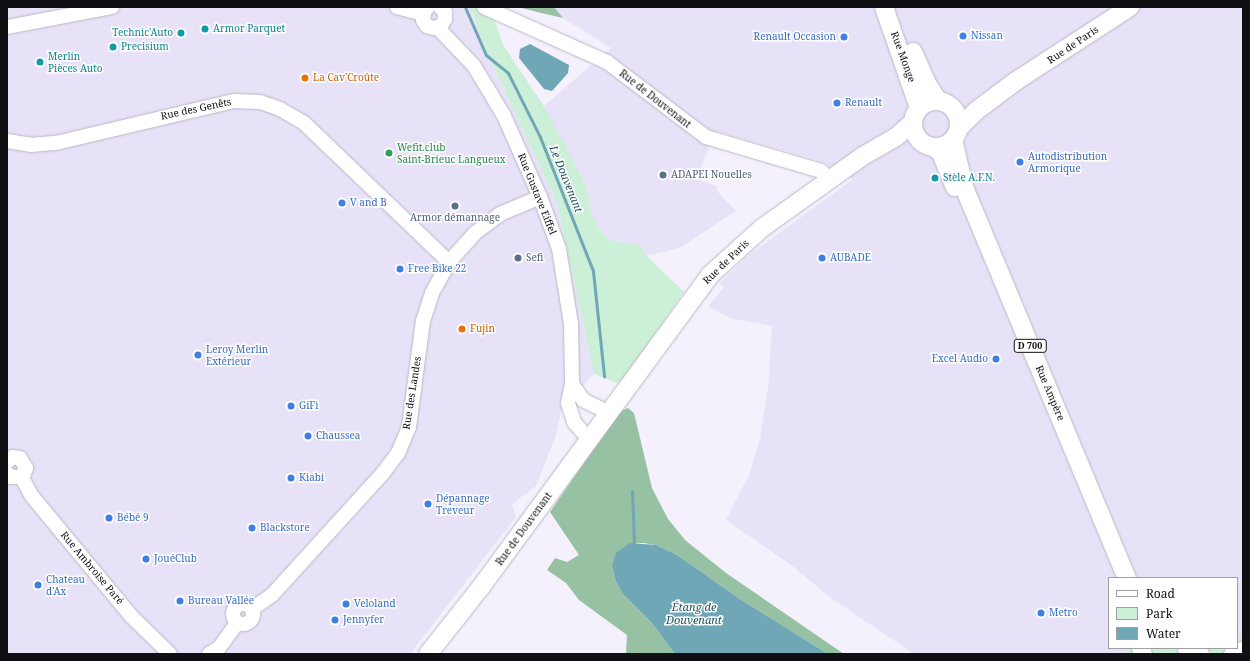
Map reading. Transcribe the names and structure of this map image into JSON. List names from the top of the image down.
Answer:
{
  "streets": {
    "main road": [
      "Rue de Paris",
      "Rue Monge",
      "Rue de Douvenant",
      "D 700",
      "Rue Ampère"
    ],
    "street": [
      "Rue des Genêts",
      "Rue Gustave Eiffel",
      "Rue des Landes",
      "Rue Ambroise Paré"
    ]
  },
  "crossings": [
    ["Rue de Paris", "Rue Monge"],
    ["Rue de Paris", "Rue de Douvenant"],
    ["Rue de Paris", "Rue Ampère"],
    ["Rue Monge", "Rue Ampère"],
    ["Rue de Douvenant", "Rue Gustave Eiffel"],
    ["Rue des Genêts", "Rue des Landes"],
    ["Rue Gustave Eiffel", "Rue des Landes"]
  ],
  "water": ["Le Douvenant", "Étang de Douvenant"],
  "places": [
    "Armor Parquet",
    "Technic'Auto",
    "Nissan",
    "Renault Occasion",
    "Precisium",
    "Merlin Pièces Auto",
    "La Cav'Croûte",
    "Renault",
    "Wefit.club Saint-Brieuc Langueux",
    "Autodistribution Armorique",
    "ADAPEI Nouelles",
    "Stèle A.F.N.",
    "V and B",
    "Armor démannage",
    "Sefi",
    "AUBADE",
    "Free Bike 22",
    "Fujin",
    "Leroy Merlin Extérieur",
    "Excel Audio",
    "GiFi",
    "Chaussea",
    "Kiabi",
    "Dépannage Treveur",
    "Bébé 9",
    "Blackstore",
    "JouéClub",
    "Chateau d'Ax",
    "Bureau Vallée",
    "Veloland",
    "Metro",
    "Jennyfer"
  ],
  "legend": ["Road", "Park", "Water"]
}
